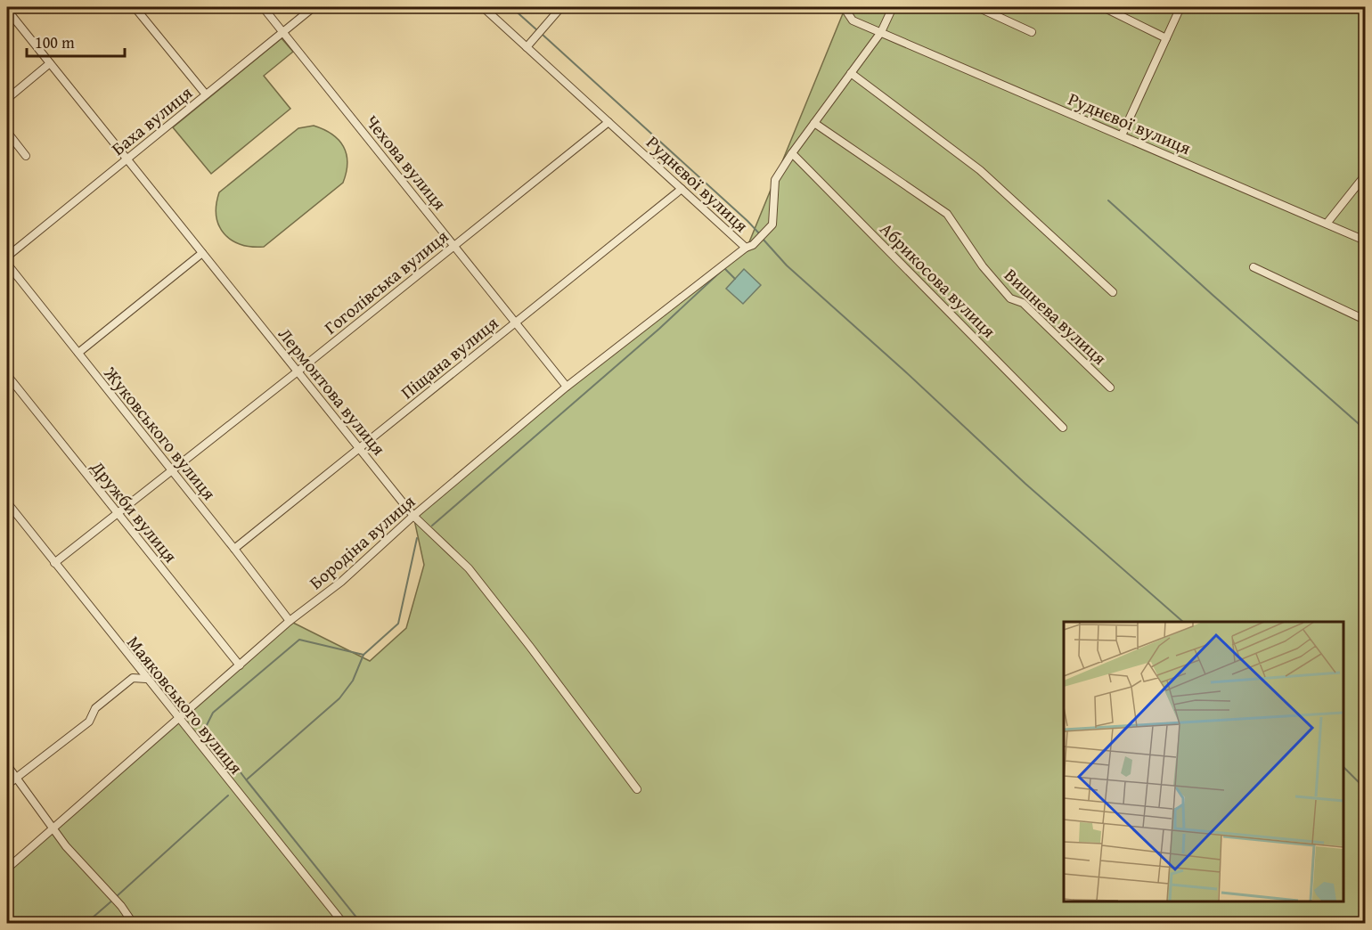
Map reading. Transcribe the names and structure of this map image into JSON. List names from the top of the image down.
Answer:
{
  "streets": {
    "street": [
      "Баха вулиця",
      "Руднєвої вулиця",
      "Чехова вулиця",
      "Абрикосова вулиця",
      "Гоголівська вулиця",
      "Вишнева вулиця",
      "Піщана вулиця",
      "Лермонтова вулиця",
      "Жуковського вулиця",
      "Дружби вулиця",
      "Бородіна вулиця",
      "Маяковського вулиця"
    ]
  },
  "crossings": [
    ["Баха вулиця", "Чехова вулиця"],
    ["Баха вулиця", "Лермонтова вулиця"],
    ["Руднєвої вулиця", "Абрикосова вулиця"],
    ["Руднєвої вулиця", "Гоголівська вулиця"],
    ["Руднєвої вулиця", "Вишнева вулиця"],
    ["Руднєвої вулиця", "Піщана вулиця"],
    ["Руднєвої вулиця", "Бородіна вулиця"],
    ["Чехова вулиця", "Гоголівська вулиця"],
    ["Чехова вулиця", "Піщана вулиця"],
    ["Чехова вулиця", "Бородіна вулиця"],
    ["Гоголівська вулиця", "Лермонтова вулиця"],
    ["Гоголівська вулиця", "Жуковського вулиця"],
    ["Гоголівська вулиця", "Дружби вулиця"],
    ["Гоголівська вулиця", "Маяковського вулиця"],
    ["Піщана вулиця", "Лермонтова вулиця"],
    ["Піщана вулиця", "Жуковського вулиця"],
    ["Лермонтова вулиця", "Бородіна вулиця"],
    ["Жуковського вулиця", "Бородіна вулиця"],
    ["Дружби вулиця", "Бородіна вулиця"],
    ["Бородіна вулиця", "Маяковського вулиця"]
  ],
  "scale_bar": "100 m"
}
